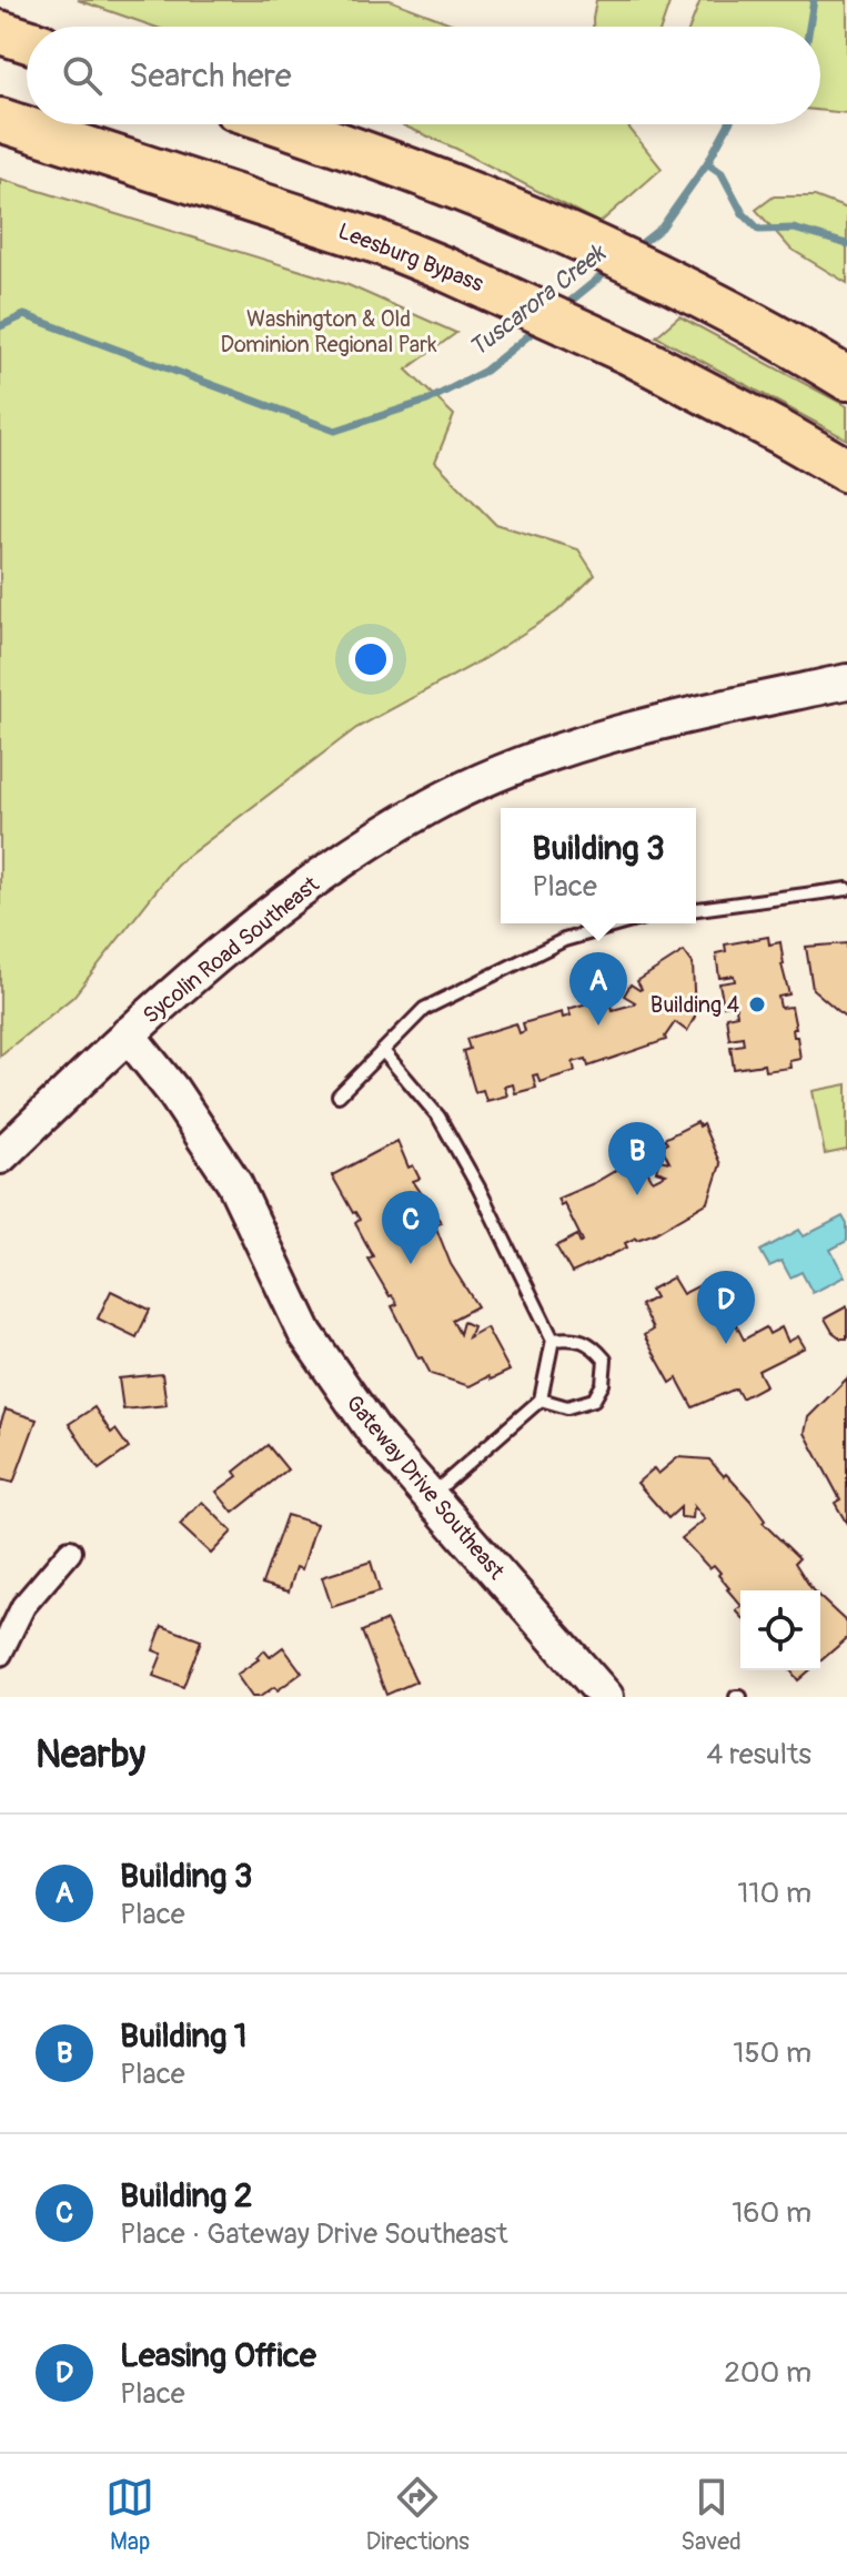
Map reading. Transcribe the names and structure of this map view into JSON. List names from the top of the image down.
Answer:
{
  "streets": {
    "highway": ["Leesburg Bypass"],
    "main road": ["Sycolin Road Southeast", "Gateway Drive Southeast"]
  },
  "crossings": [
    ["Sycolin Road Southeast", "Gateway Drive Southeast"]
  ],
  "water": ["Tuscarora Creek"],
  "parks": ["Washington & Old Dominion Regional Park"],
  "places": ["Building 4"],
  "page": {
    "search": "Search here",
    "popup": ["Building 3", "Place"],
    "pins": [
      "A",
      "B",
      "C",
      "D"
    ],
    "heading": ["Nearby", "4 results"],
    "list": [
      {
        "mark": "A",
        "name": "Building 3",
        "note": "Place",
        "value": "110 m"
      },
      {
        "mark": "B",
        "name": "Building 1",
        "note": "Place",
        "value": "150 m"
      },
      {
        "mark": "C",
        "name": "Building 2",
        "note": "Place · Gateway Drive Southeast",
        "value": "160 m"
      },
      {
        "mark": "D",
        "name": "Leasing Office",
        "note": "Place",
        "value": "200 m"
      }
    ],
    "nav": ["Map", "Directions", "Saved"]
  }
}
